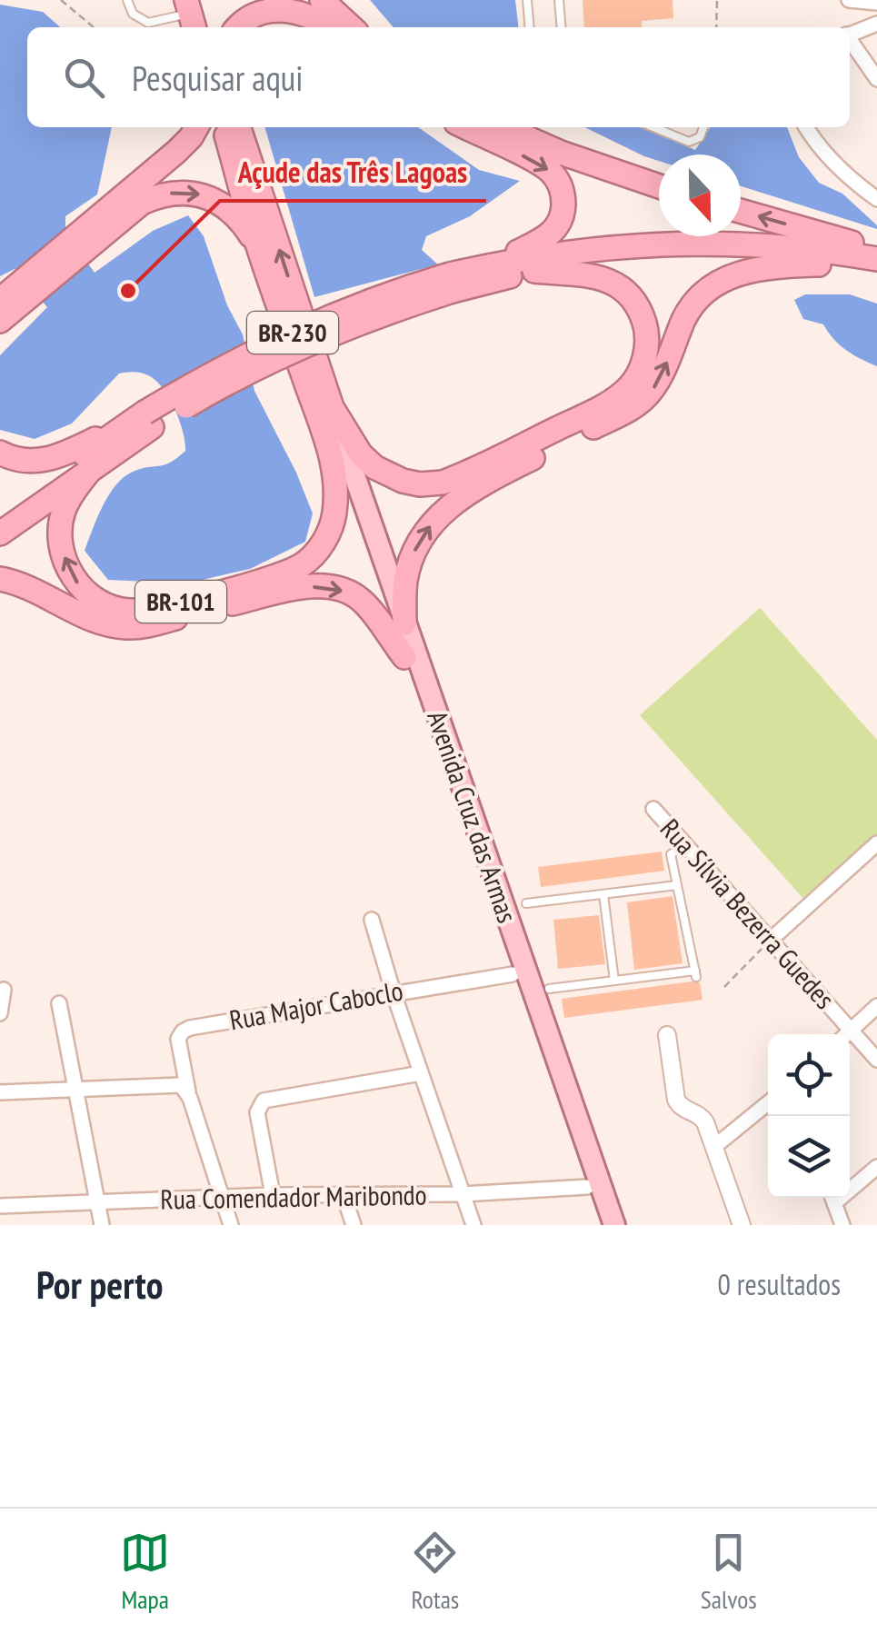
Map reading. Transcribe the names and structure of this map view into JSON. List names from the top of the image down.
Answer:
{
  "streets": {
    "highway": ["BR-101"],
    "main road": ["Avenida Cruz das Armas"],
    "street": ["Rua Sílvia Bezerra Guedes", "Rua Major Caboclo", "Rua Comendador Maribondo"]
  },
  "crossings": [
    ["BR-101", "Avenida Cruz das Armas"],
    ["Avenida Cruz das Armas", "Rua Major Caboclo"],
    ["Avenida Cruz das Armas", "Rua Comendador Maribondo"]
  ],
  "places": ["Açude das Três Lagoas"],
  "north": "bottom",
  "page": {
    "search": "Pesquisar aqui",
    "heading": ["Por perto", "0 resultados"],
    "nav": ["Mapa", "Rotas", "Salvos"]
  }
}
